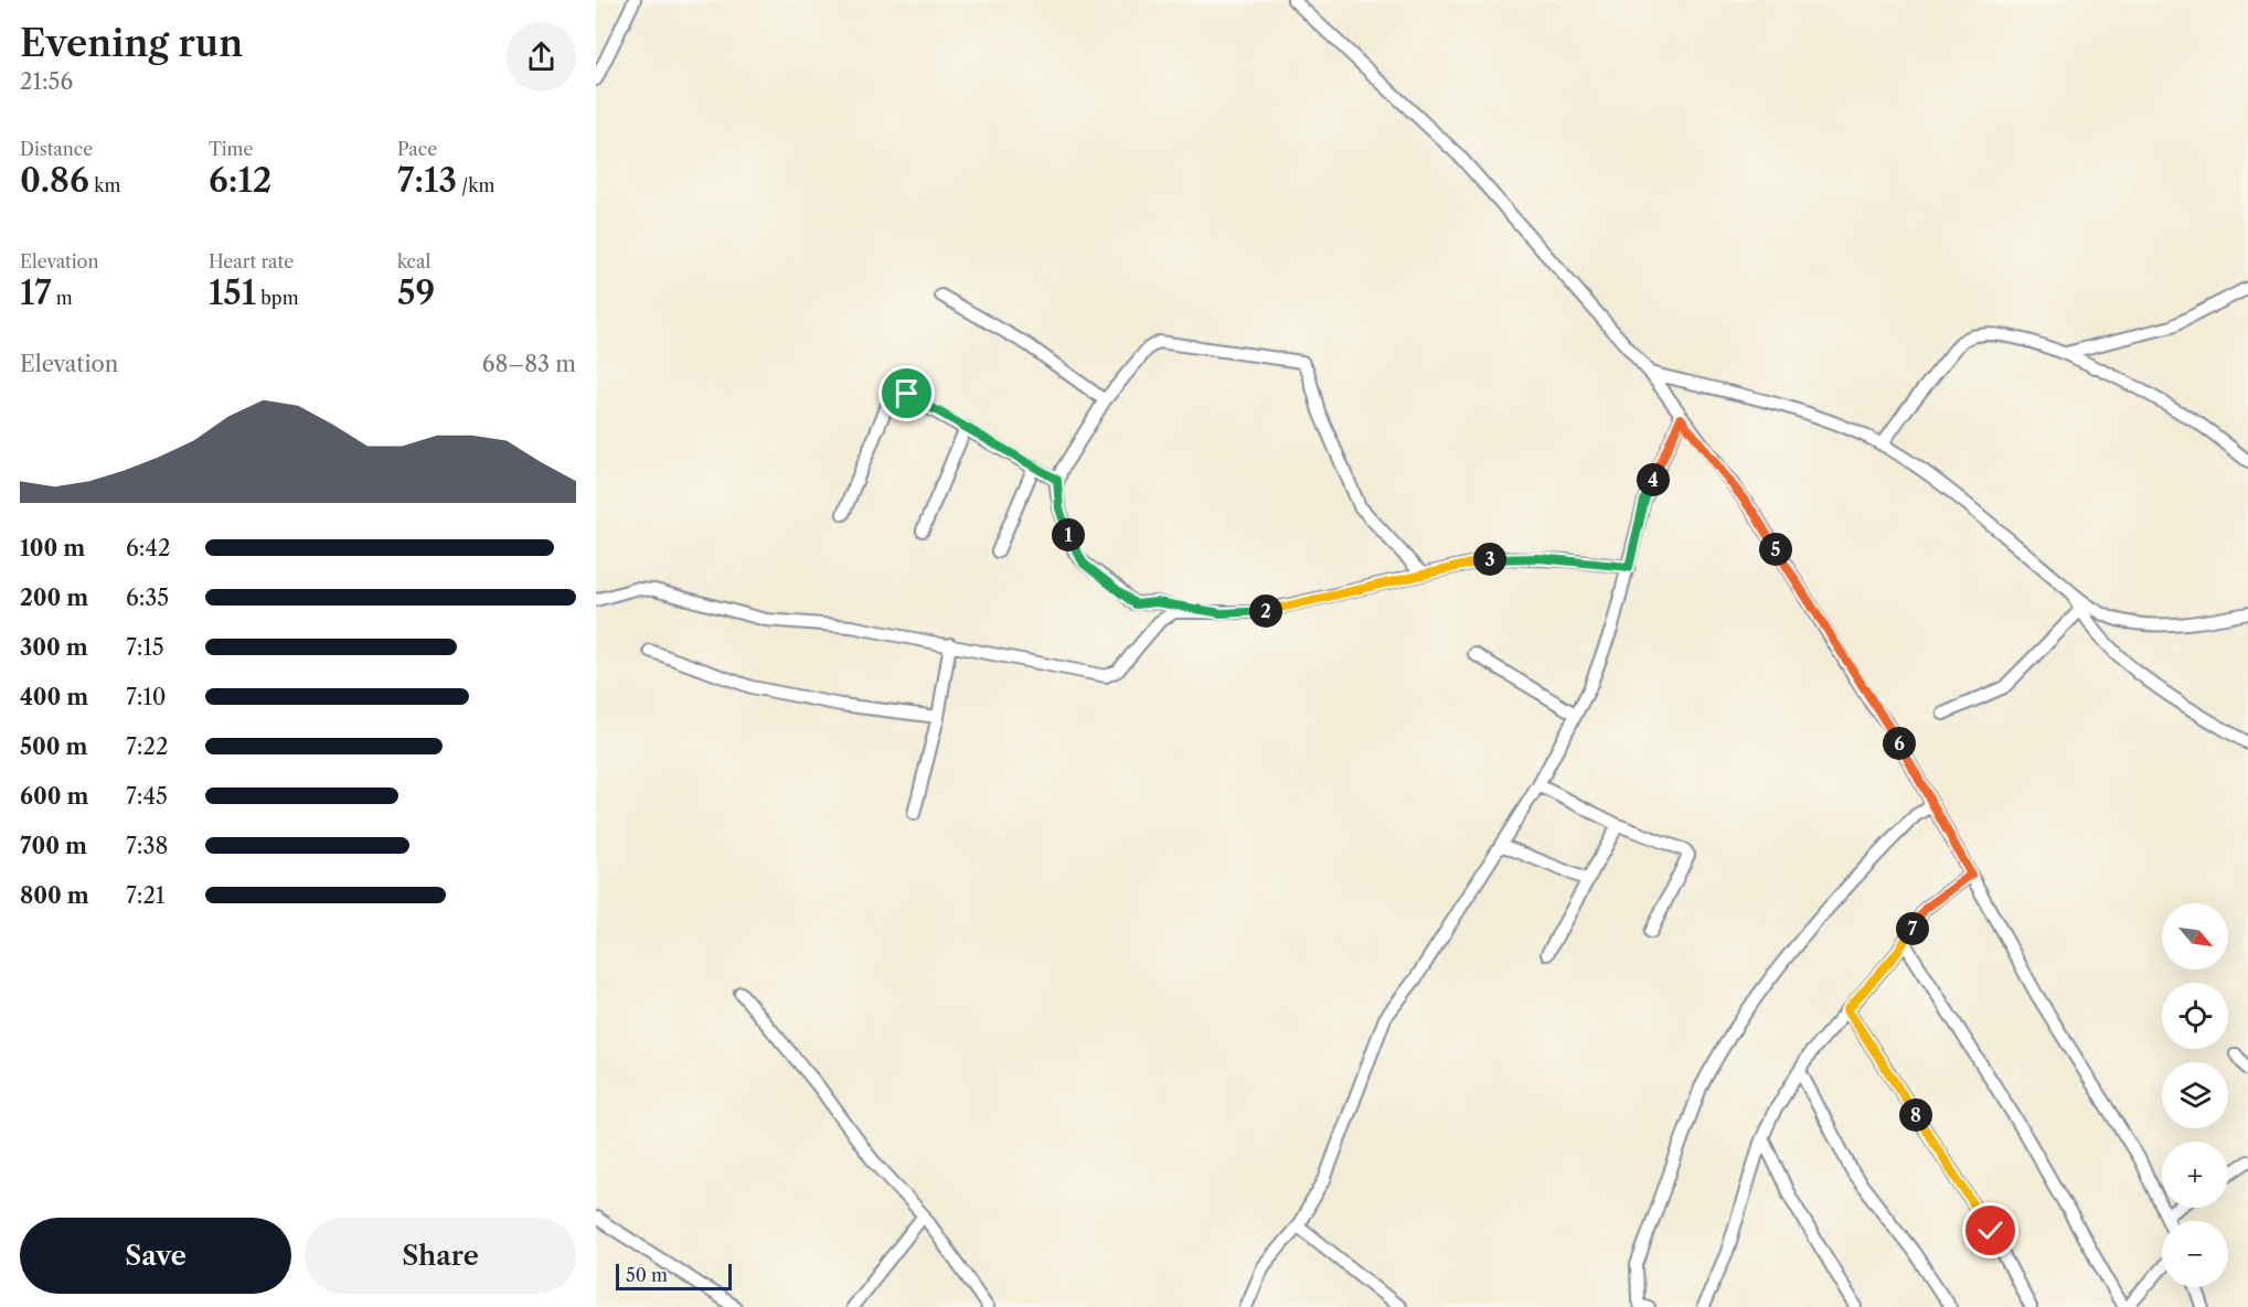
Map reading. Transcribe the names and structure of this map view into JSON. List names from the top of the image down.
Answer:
{
  "scale_bar": "50 m",
  "north": "bottom right",
  "page": {
    "heading": ["Evening run", "21:56"],
    "stats": [
      ["Distance", "0.86 km"],
      ["Time", "6:12"],
      ["Pace", "7:13 /km"],
      ["Elevation", "17 m"],
      ["Heart rate", "151 bpm"],
      ["kcal", "59"]
    ],
    "chart": ["Elevation", "68–83 m"],
    "pins": [
      "4",
      "1",
      "5",
      "3",
      "2",
      "6",
      "7",
      "8"
    ],
    "list": [
      {
        "name": "100 m",
        "note": "6:42"
      },
      {
        "name": "200 m",
        "note": "6:35"
      },
      {
        "name": "300 m",
        "note": "7:15"
      },
      {
        "name": "400 m",
        "note": "7:10"
      },
      {
        "name": "500 m",
        "note": "7:22"
      },
      {
        "name": "600 m",
        "note": "7:45"
      },
      {
        "name": "700 m",
        "note": "7:38"
      },
      {
        "name": "800 m",
        "note": "7:21"
      }
    ],
    "map_buttons": ["+", "−"],
    "buttons": ["Save", "Share"],
    "scale": "50 m"
  }
}
